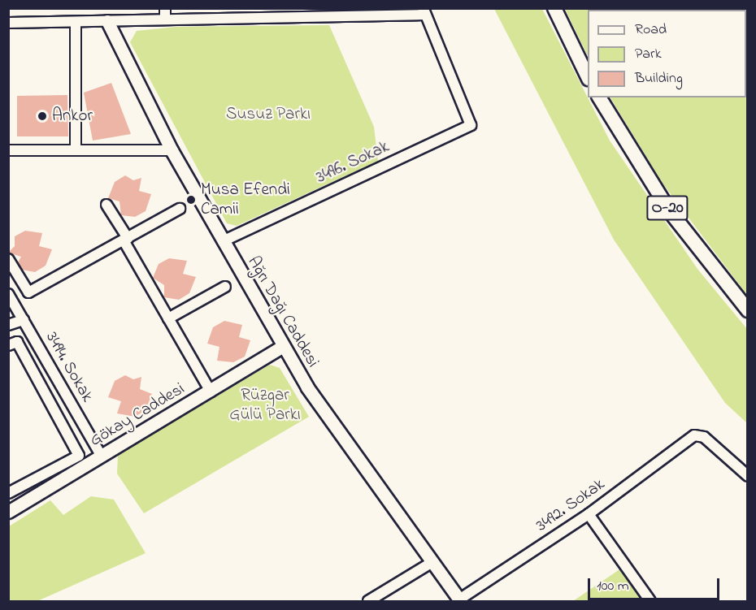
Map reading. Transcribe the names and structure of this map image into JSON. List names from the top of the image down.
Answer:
{
  "streets": {
    "highway": ["O-20"],
    "main road": ["Ağrı Dağı Caddesi", "Gökay Caddesi"],
    "street": ["3496. Sokak", "3494. Sokak", "3492. Sokak"]
  },
  "crossings": [
    ["3496. Sokak", "Ağrı Dağı Caddesi"],
    ["Ağrı Dağı Caddesi", "Gökay Caddesi"],
    ["Ağrı Dağı Caddesi", "3492. Sokak"],
    ["3494. Sokak", "Gökay Caddesi"]
  ],
  "parks": ["Susuz Parkı", "Rüzgar Gülü Parkı"],
  "places": ["Ankor", "Musa Efendi Camii"],
  "legend": ["Road", "Park", "Building"],
  "scale_bar": "100 m"
}
